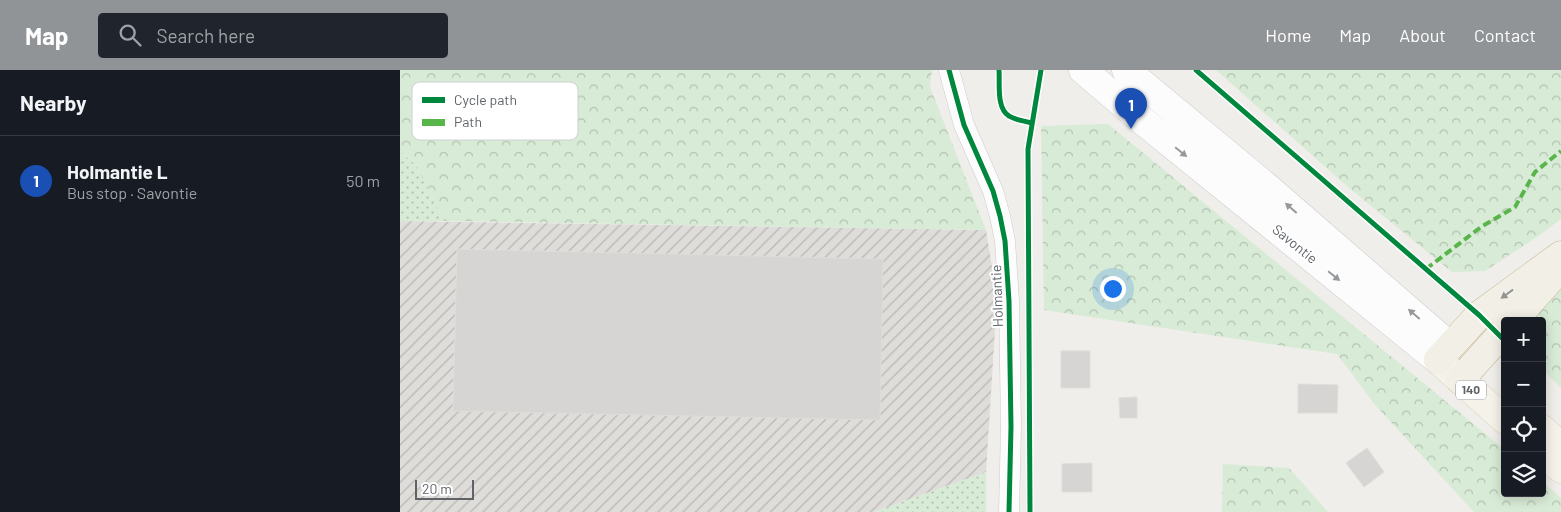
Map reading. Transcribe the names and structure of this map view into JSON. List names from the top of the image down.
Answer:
{
  "streets": {
    "main road": ["Savontie", "140"],
    "street": ["Holmantie"]
  },
  "legend": ["Cycle path", "Path"],
  "scale_bar": "20 m",
  "page": {
    "header": "Map",
    "search": "Search here",
    "nav": [
      "Home",
      "Map",
      "About",
      "Contact"
    ],
    "heading": "Nearby",
    "pins": "1",
    "list": [
      {
        "mark": "1",
        "name": "Holmantie L",
        "note": "Bus stop · Savontie",
        "value": "50 m"
      }
    ],
    "map_buttons": ["+", "−"],
    "scale": "20 m"
  }
}
